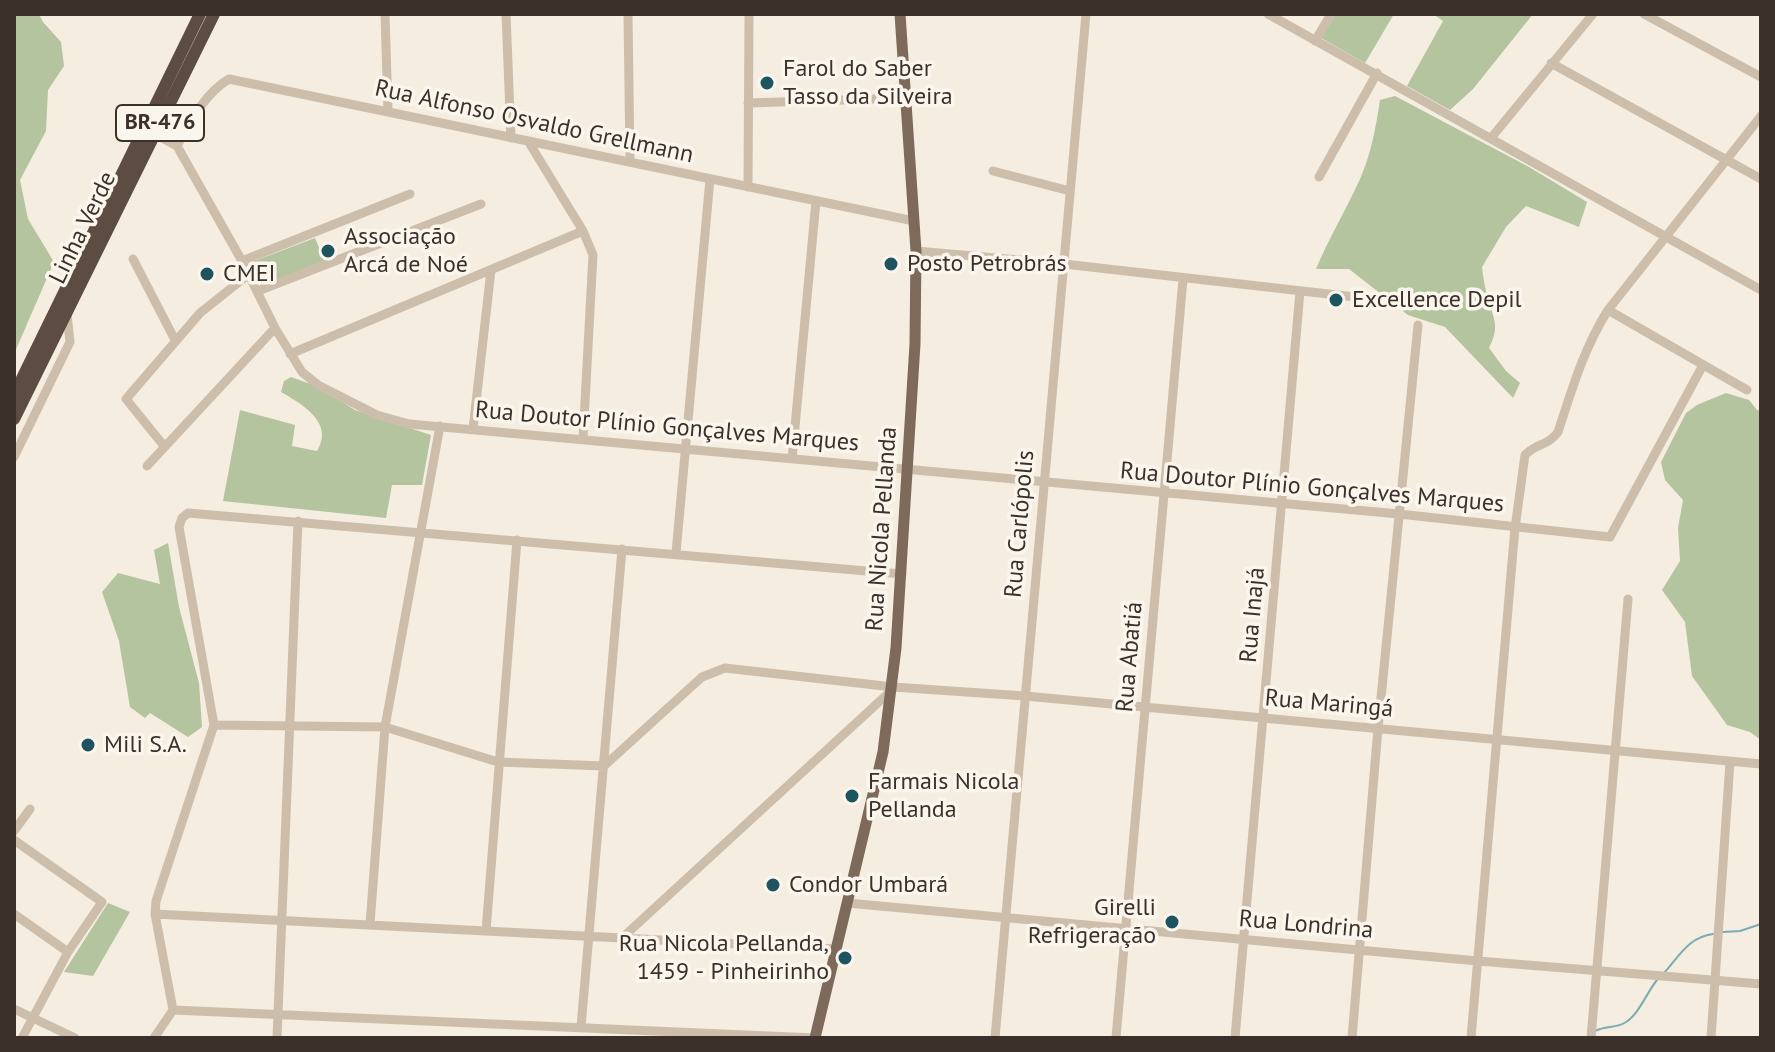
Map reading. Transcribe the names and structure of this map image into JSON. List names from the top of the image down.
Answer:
{
  "streets": {
    "highway": ["BR-476", "Linha Verde"],
    "main road": ["Rua Nicola Pellanda"],
    "street": [
      "Rua Alfonso Osvaldo Grellmann",
      "Rua Doutor Plínio Gonçalves Marques",
      "Rua Carlópolis",
      "Rua Inajá",
      "Rua Abatiá",
      "Rua Maringá",
      "Rua Londrina"
    ]
  },
  "crossings": [
    ["Rua Alfonso Osvaldo Grellmann", "Rua Doutor Plínio Gonçalves Marques"],
    ["Rua Alfonso Osvaldo Grellmann", "Rua Nicola Pellanda"],
    ["Rua Doutor Plínio Gonçalves Marques", "Rua Carlópolis"],
    ["Rua Doutor Plínio Gonçalves Marques", "Rua Nicola Pellanda"],
    ["Rua Doutor Plínio Gonçalves Marques", "Rua Inajá"],
    ["Rua Doutor Plínio Gonçalves Marques", "Rua Abatiá"],
    ["Rua Carlópolis", "Rua Maringá"],
    ["Rua Carlópolis", "Rua Londrina"],
    ["Rua Nicola Pellanda", "Rua Maringá"],
    ["Rua Nicola Pellanda", "Rua Londrina"],
    ["Rua Inajá", "Rua Maringá"],
    ["Rua Inajá", "Rua Londrina"],
    ["Rua Abatiá", "Rua Maringá"],
    ["Rua Abatiá", "Rua Londrina"]
  ],
  "places": [
    "Farol do Saber Tasso da Silveira",
    "Associação Arcá de Noé",
    "Posto Petrobrás",
    "CMEI",
    "Excellence Depil",
    "Mili S.A.",
    "Farmais Nicola Pellanda",
    "Condor Umbará",
    "Girelli Refrigeração",
    "Rua Nicola Pellanda, 1459 - Pinheirinho"
  ]
}
